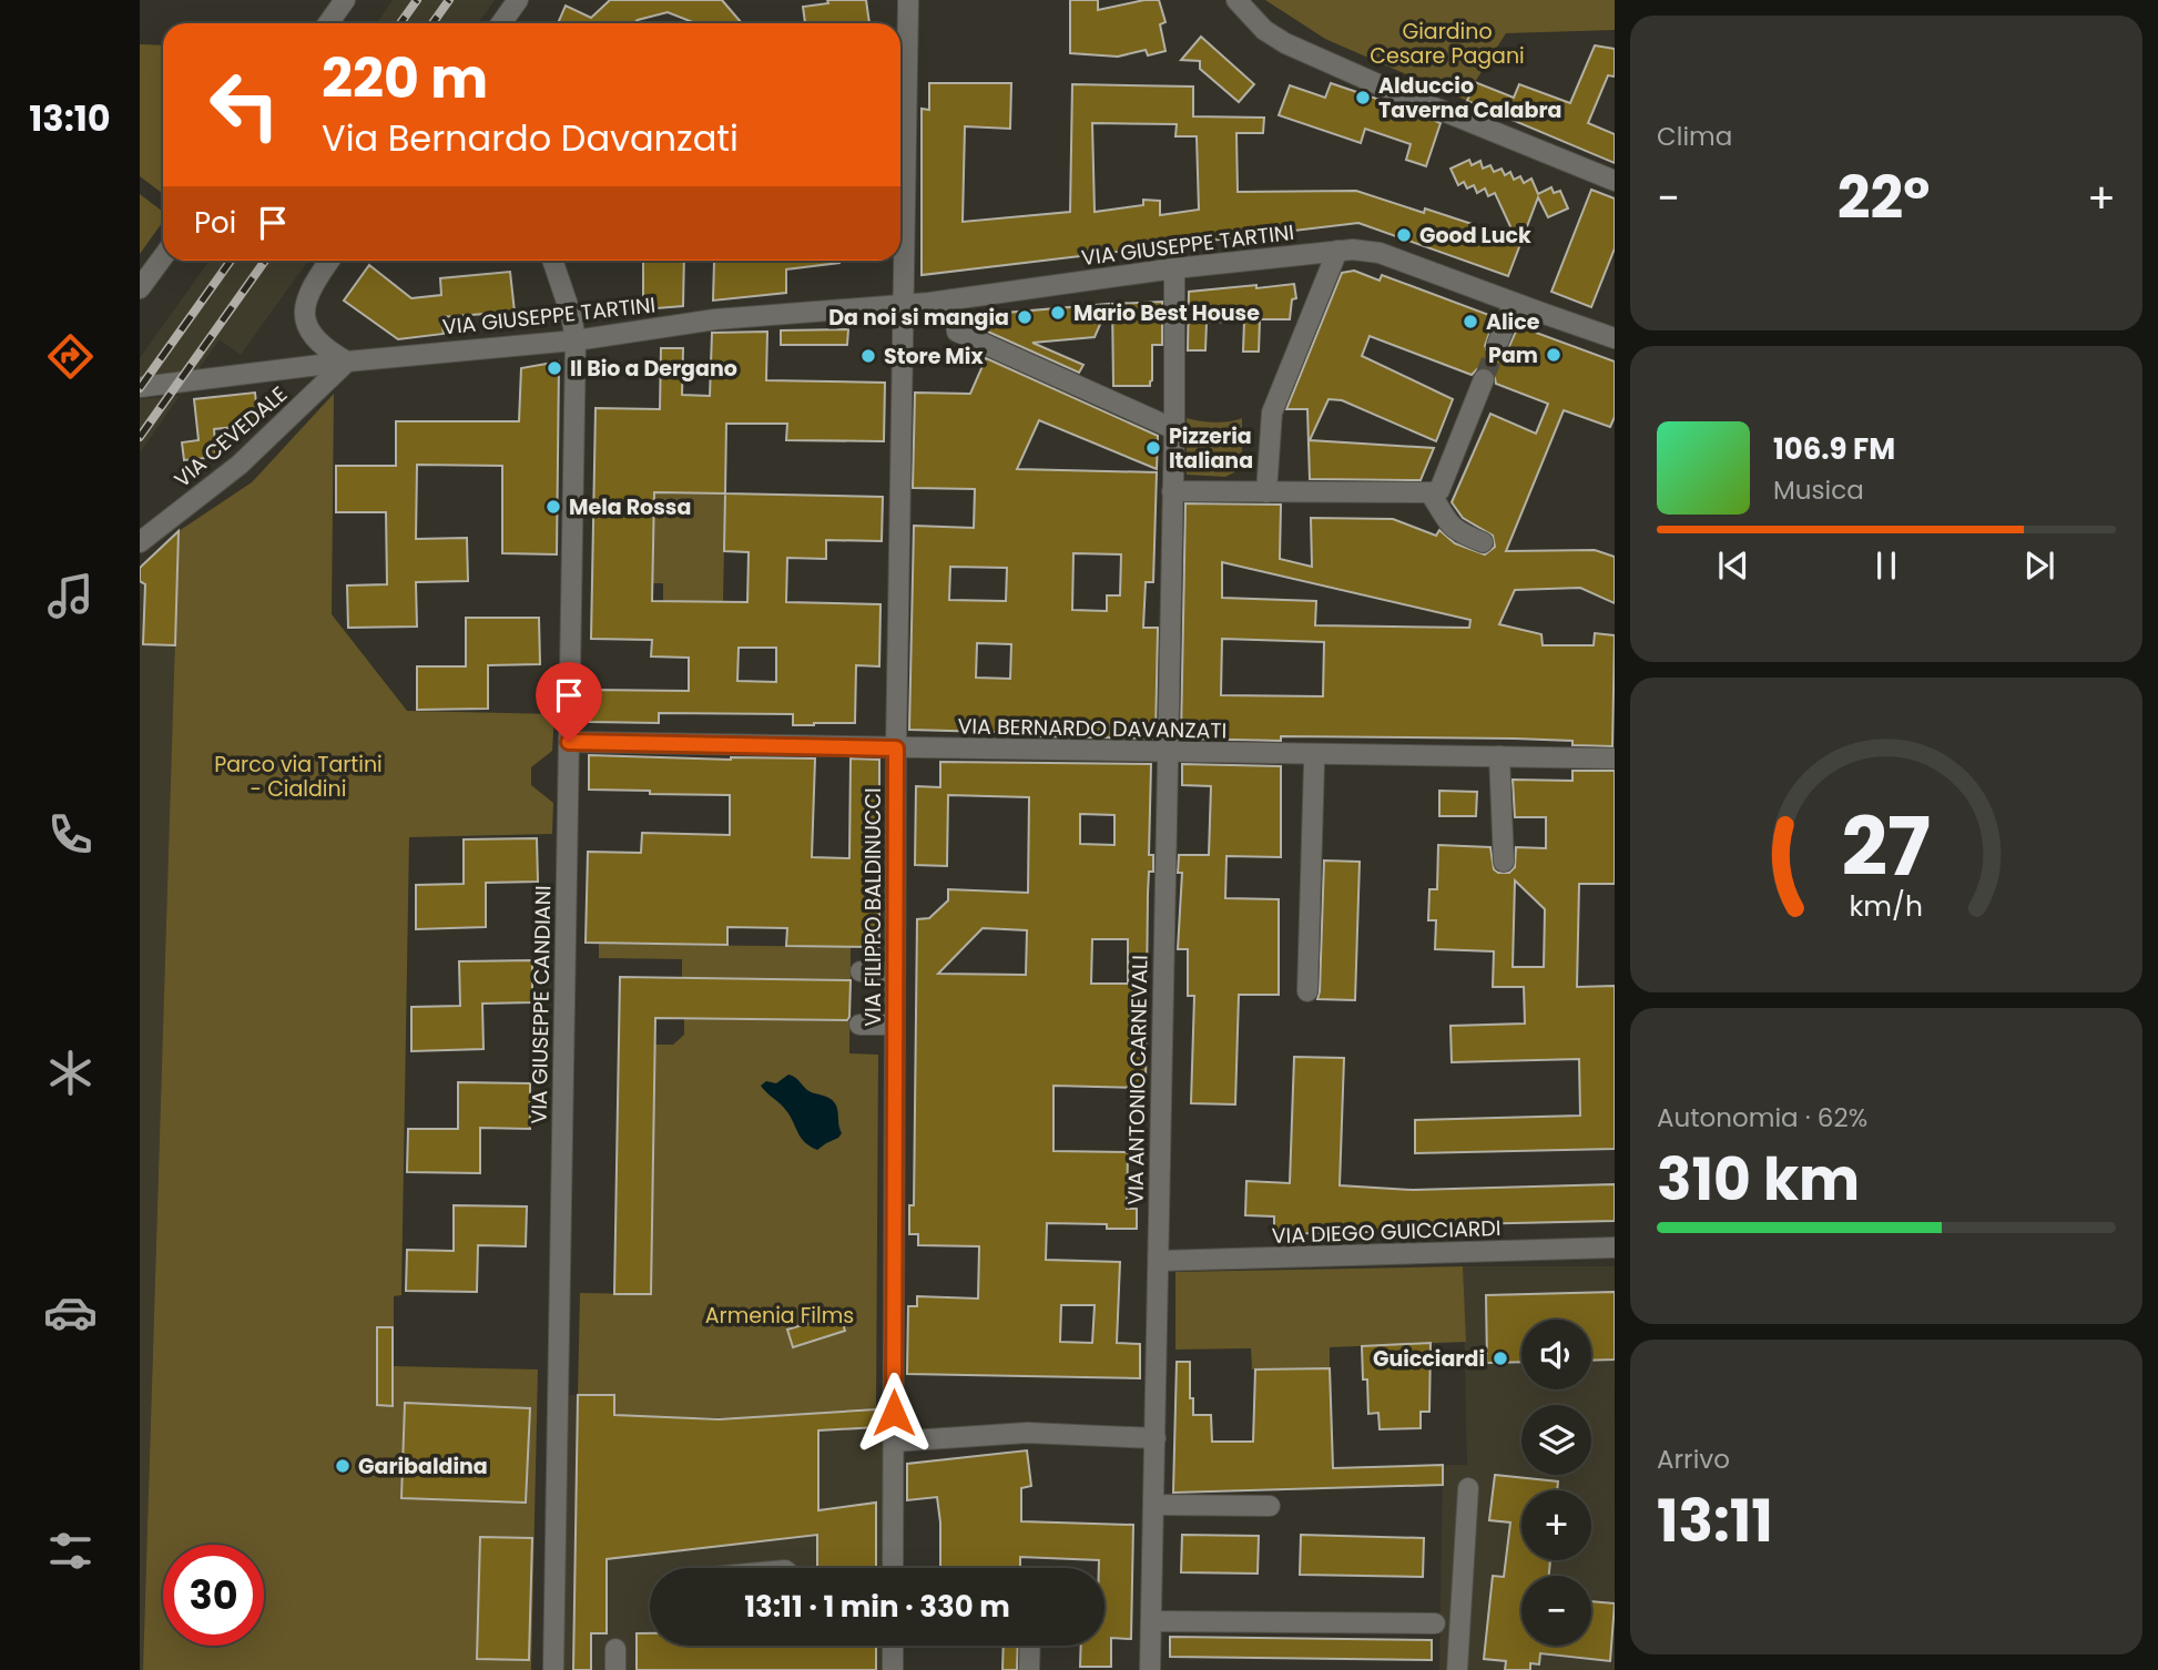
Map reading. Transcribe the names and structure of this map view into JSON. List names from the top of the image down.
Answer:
{
  "streets": {
    "street": [
      "VIA GIUSEPPE TARTINI",
      "VIA CEVEDALE",
      "VIA BERNARDO DAVANZATI",
      "VIA FILIPPO BALDINUCCI",
      "VIA GIUSEPPE CANDIANI",
      "VIA ANTONIO CARNEVALI",
      "VIA DIEGO GUICCIARDI"
    ]
  },
  "crossings": [
    ["VIA GIUSEPPE TARTINI", "VIA CEVEDALE"],
    ["VIA GIUSEPPE TARTINI", "VIA FILIPPO BALDINUCCI"],
    ["VIA GIUSEPPE TARTINI", "VIA GIUSEPPE CANDIANI"],
    ["VIA GIUSEPPE TARTINI", "VIA ANTONIO CARNEVALI"],
    ["VIA BERNARDO DAVANZATI", "VIA FILIPPO BALDINUCCI"],
    ["VIA BERNARDO DAVANZATI", "VIA GIUSEPPE CANDIANI"],
    ["VIA BERNARDO DAVANZATI", "VIA ANTONIO CARNEVALI"],
    ["VIA ANTONIO CARNEVALI", "VIA DIEGO GUICCIARDI"]
  ],
  "parks": ["Giardino Cesare Pagani", "Parco via Tartini - Cialdini", "Armenia Films"],
  "places": [
    "Alduccio Taverna Calabra",
    "Good Luck",
    "Mario Best House",
    "Da noi si mangia",
    "Alice",
    "Pam",
    "Store Mix",
    "Il Bio a Dergano",
    "Pizzeria Italiana",
    "Mela Rossa",
    "Guicciardi",
    "Garibaldina"
  ],
  "page": {
    "tabs": "13:10",
    "tile": [
      "Clima",
      ["Autonomia · 62%", "310 km"],
      ["Arrivo", "13:11"]
    ],
    "turn": ["220 m", "Via Bernardo Davanzati"],
    "heat": ["−", "22°", "+"],
    "then": "Poi",
    "song": ["106.9 FM", "Musica"],
    "map_buttons": ["+", "−"],
    "limit": "30",
    "trip": "13:11 · 1 min · 330 m",
    "gauge": ["27", "km/h"]
  }
}
